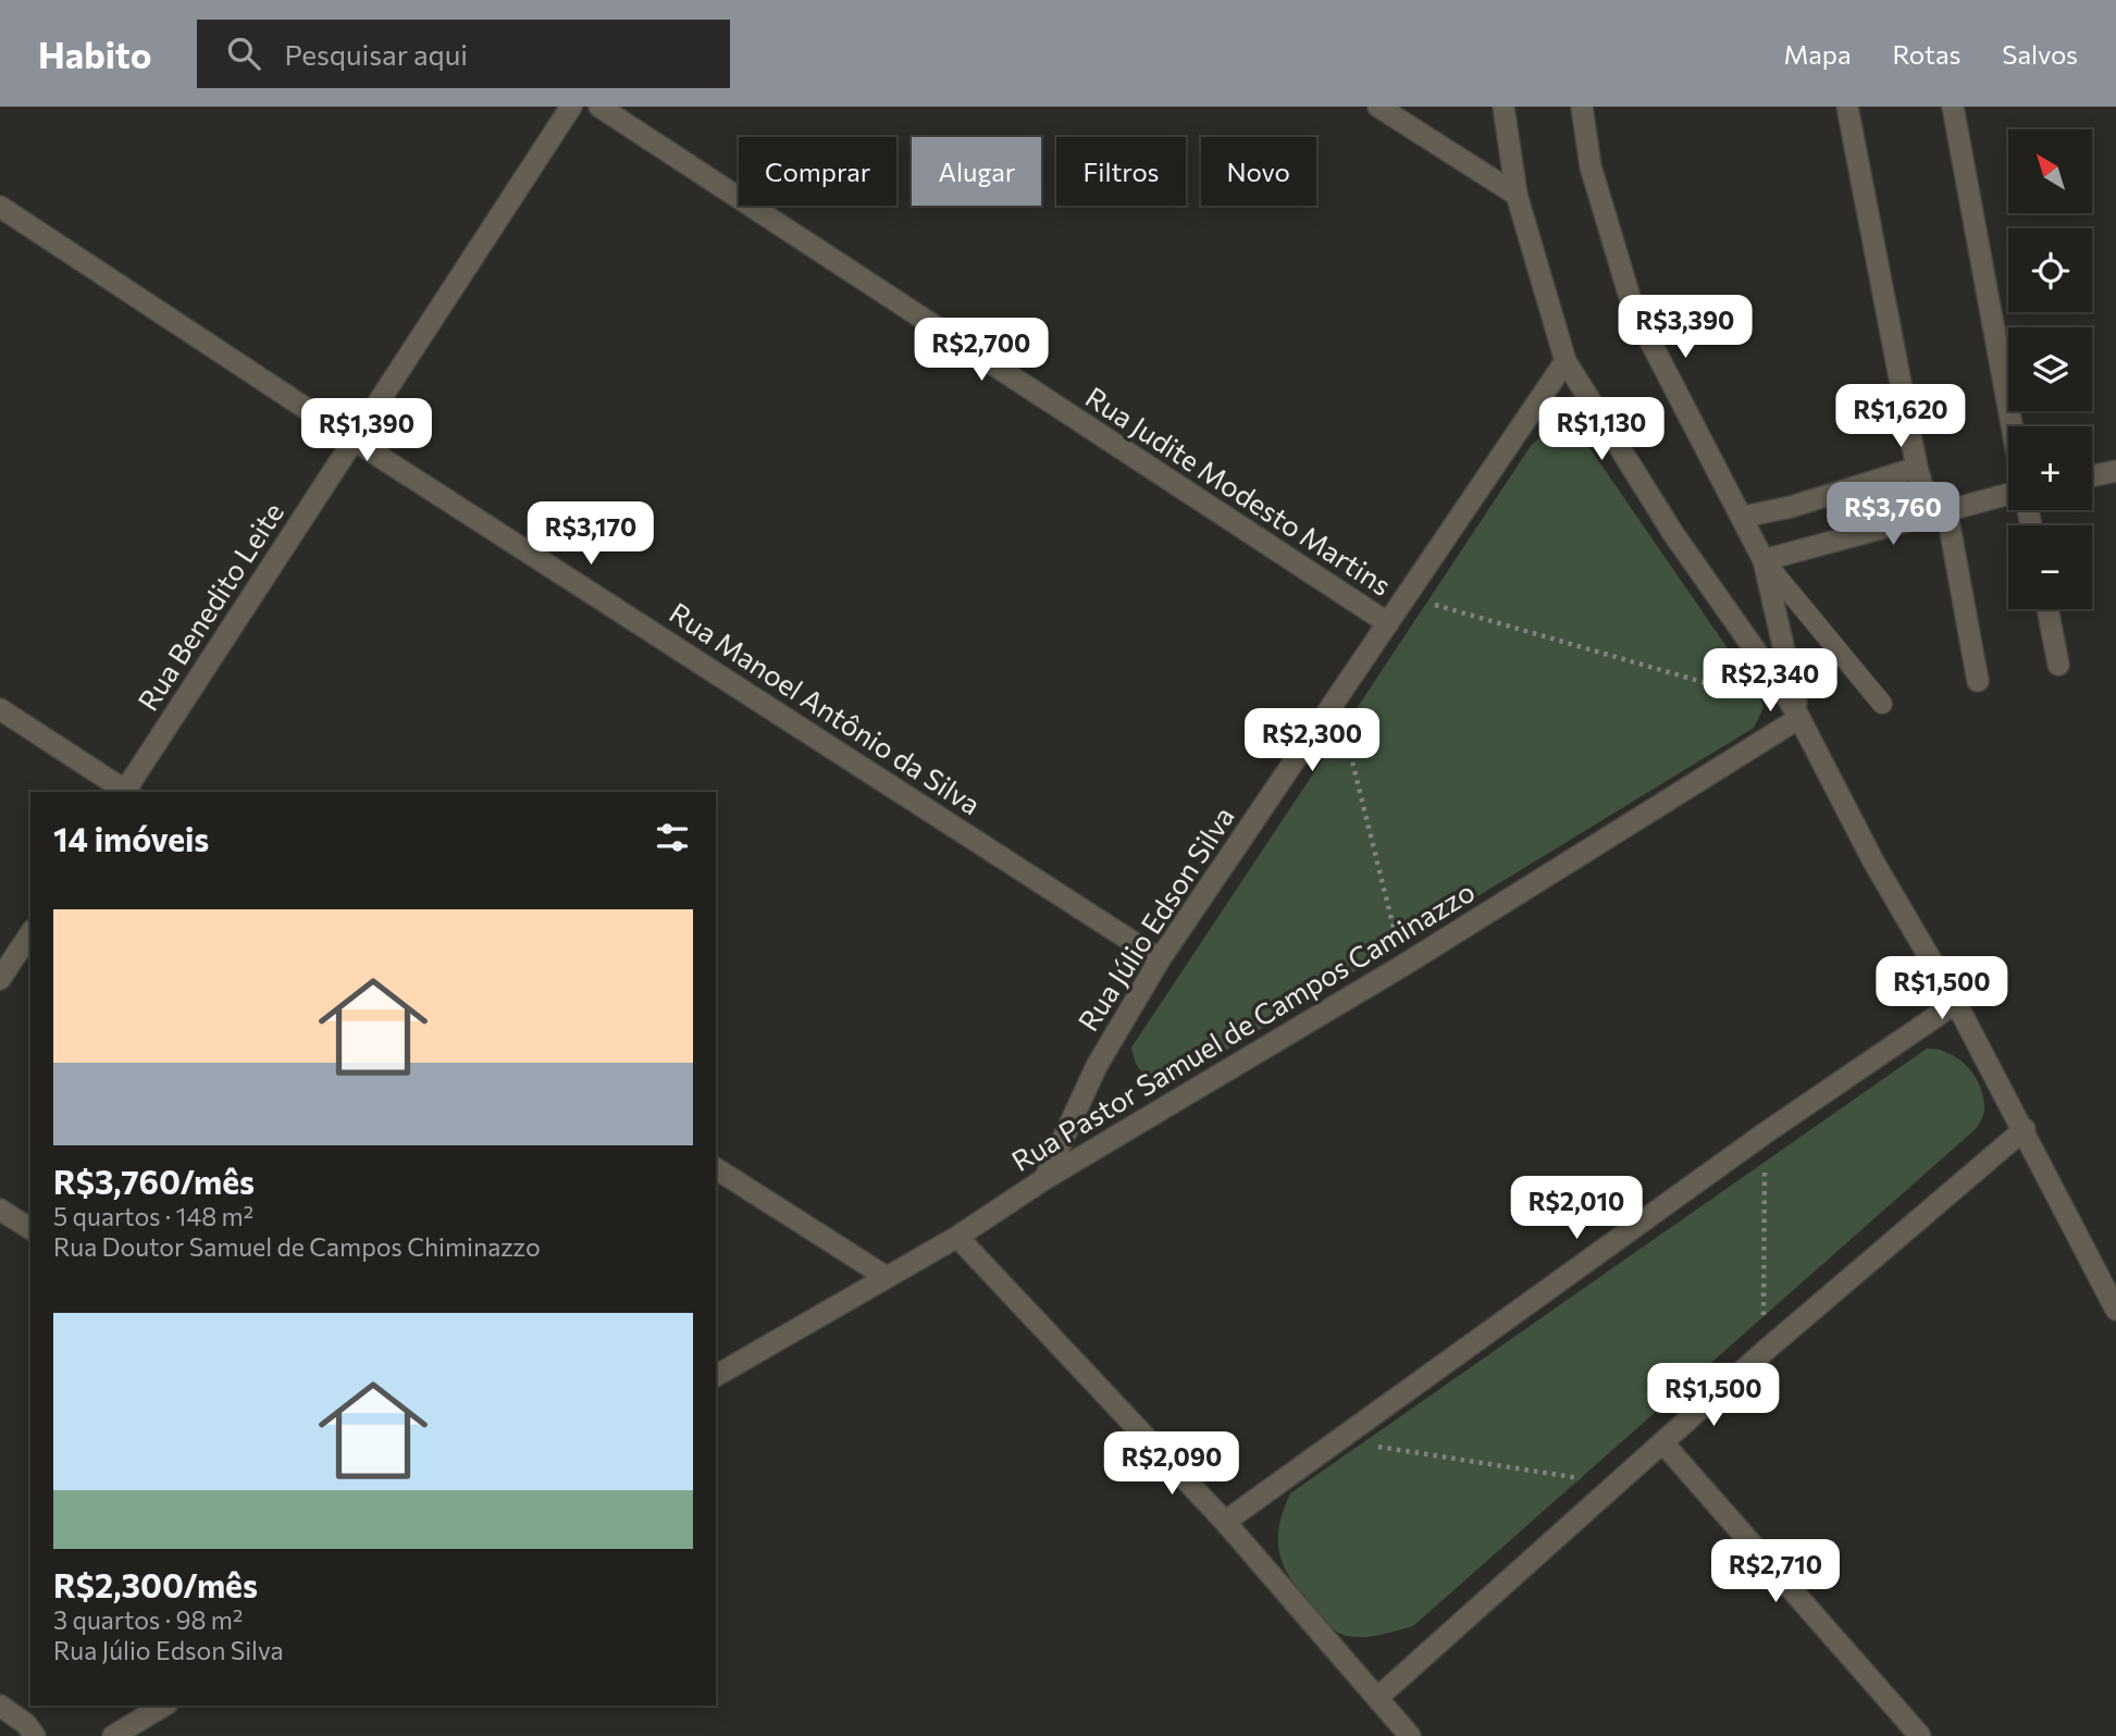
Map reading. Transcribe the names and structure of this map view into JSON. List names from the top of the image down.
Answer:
{
  "streets": {
    "street": [
      "Rua Judite Modesto Martins",
      "Rua Benedito Leite",
      "Rua Manoel Antônio da Silva",
      "Rua Júlio Edson Silva",
      "Rua Pastor Samuel de Campos Caminazzo"
    ]
  },
  "crossings": [
    ["Rua Judite Modesto Martins", "Rua Júlio Edson Silva"],
    ["Rua Benedito Leite", "Rua Manoel Antônio da Silva"],
    ["Rua Manoel Antônio da Silva", "Rua Júlio Edson Silva"],
    ["Rua Júlio Edson Silva", "Rua Pastor Samuel de Campos Caminazzo"]
  ],
  "north": "top left",
  "page": {
    "header": "Habito",
    "search": "Pesquisar aqui",
    "nav": ["Mapa", "Rotas", "Salvos"],
    "map_buttons": ["+", "−"],
    "chip": [
      "Comprar",
      "Alugar",
      "Filtros",
      "Novo"
    ],
    "price": [
      "R$3,390",
      "R$2,700",
      "R$1,620",
      "R$1,130",
      "R$1,390",
      "R$3,760",
      "R$3,170",
      "R$2,340",
      "R$2,300",
      "R$1,500",
      "R$2,010",
      "R$1,500",
      "R$2,090",
      "R$2,710"
    ],
    "heading": "14 imóveis",
    "list": [
      {
        "name": "R$3,760/mês",
        "note": "5 quartos · 148 m² · Rua Doutor Samuel de Campos Chiminazzo"
      },
      {
        "name": "R$2,300/mês",
        "note": "3 quartos · 98 m² · Rua Júlio Edson Silva"
      }
    ]
  }
}
